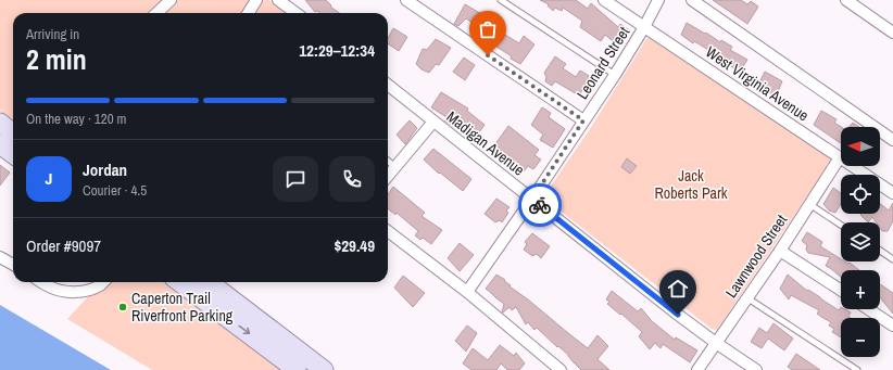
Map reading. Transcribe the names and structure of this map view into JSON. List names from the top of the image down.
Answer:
{
  "streets": {
    "street": [
      "Leonard Street",
      "West Virginia Avenue",
      "Madigan Avenue",
      "Lawnwood Street"
    ]
  },
  "crossings": [
    ["Leonard Street", "West Virginia Avenue"],
    ["Leonard Street", "Madigan Avenue"],
    ["West Virginia Avenue", "Lawnwood Street"],
    ["Madigan Avenue", "Lawnwood Street"]
  ],
  "parks": ["Jack Roberts Park"],
  "places": ["Caperton Trail Riverfront Parking"],
  "north": "left",
  "page": {
    "heading": ["2 min", "Arriving in", "12:29–12:34"],
    "panel": [
      "Jordan",
      "Courier · 4.5",
      "Order #9097",
      "$29.49"
    ],
    "bar": "On the way · 120 m",
    "map_buttons": ["+", "−"],
    "round": "J"
  }
}
